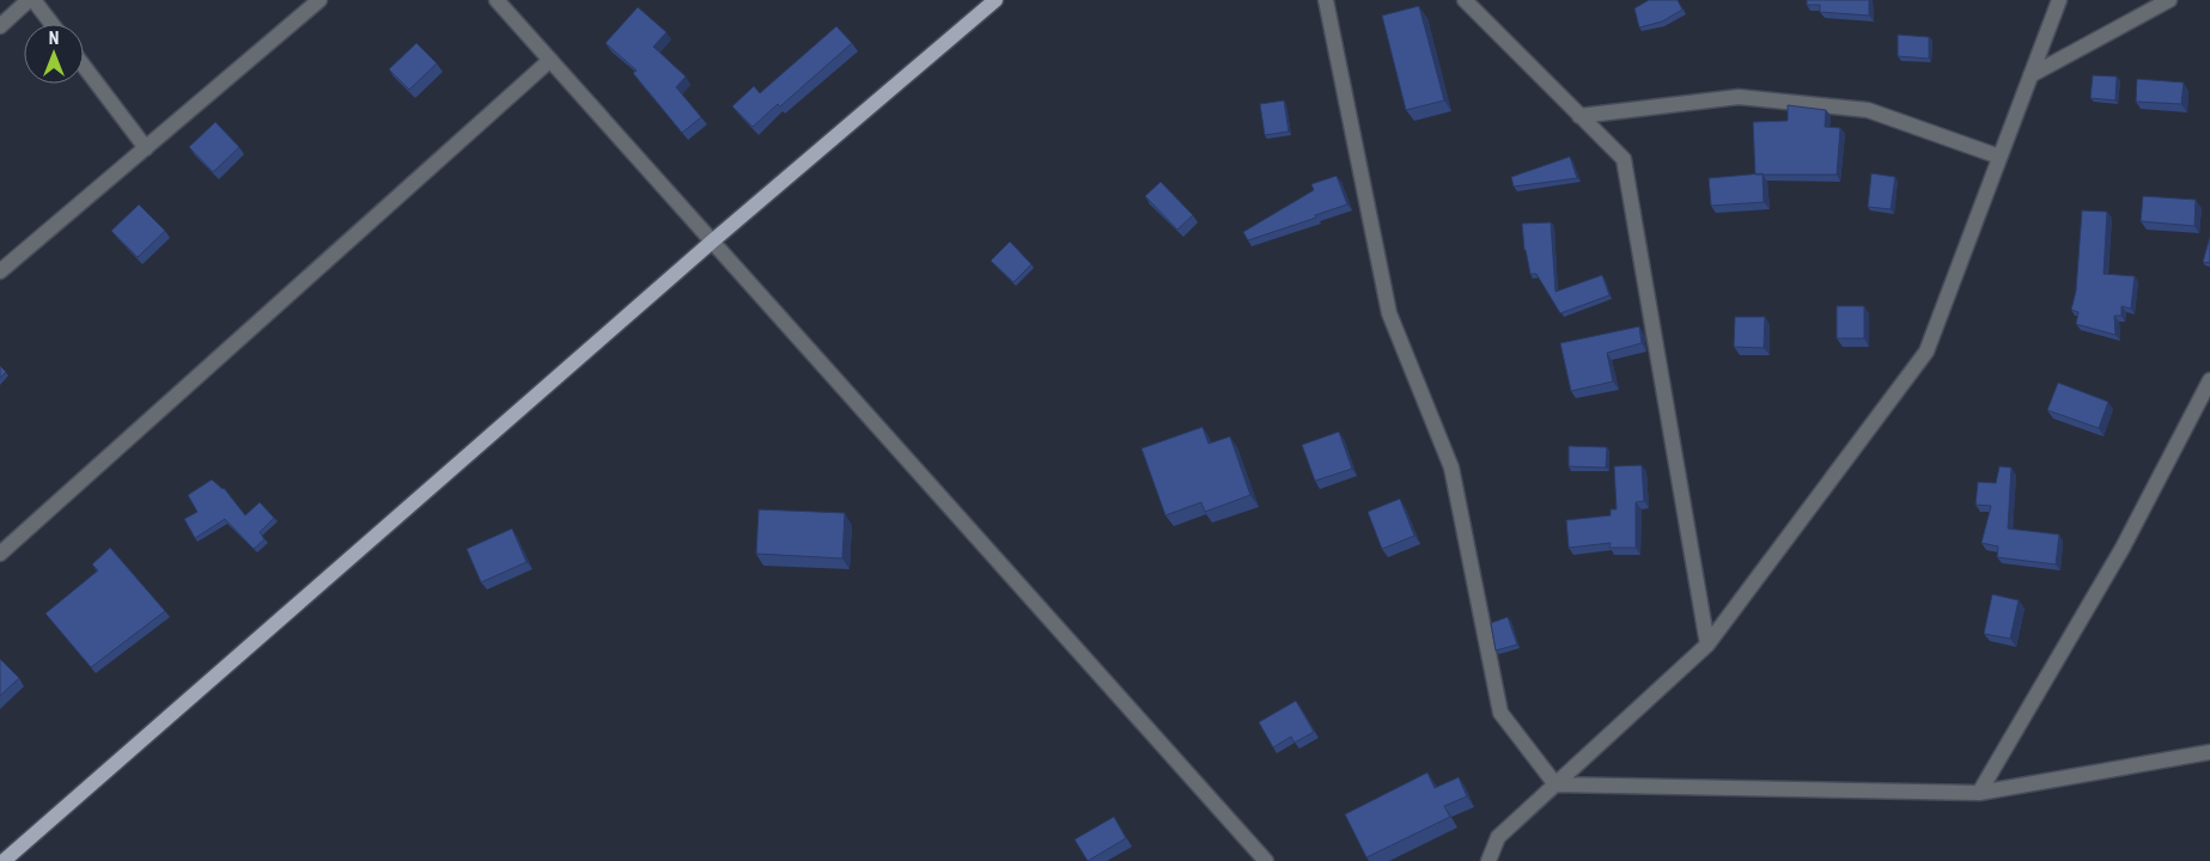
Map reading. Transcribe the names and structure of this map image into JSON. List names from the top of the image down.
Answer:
{
  "north": "top"
}
